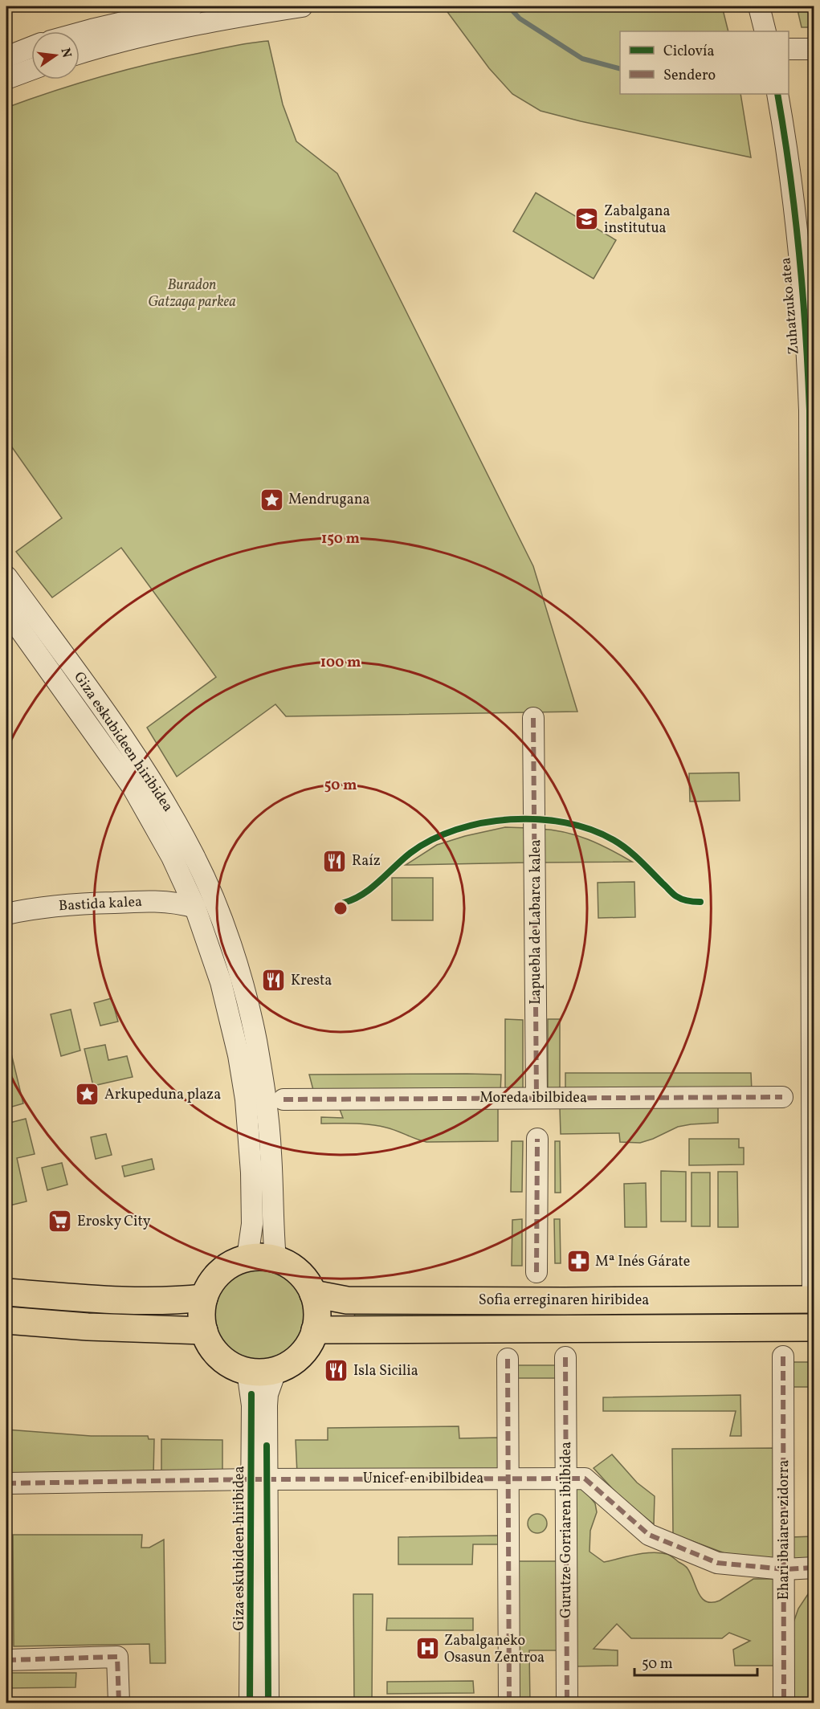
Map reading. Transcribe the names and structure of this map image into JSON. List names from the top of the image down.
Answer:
{
  "streets": {
    "main road": ["Sofia erreginaren hiribidea"],
    "street": [
      "Zuhatzuko atea",
      "Giza eskubideen hiribidea",
      "Bastida kalea",
      "Lapuebla de Labarca kalea",
      "Moreda ibilbidea",
      "Unicef-en ibilbidea",
      "Gurutze Gorriaren ibilbidea",
      "Ehari ibaiaren zidorra"
    ]
  },
  "crossings": [
    ["Zuhatzuko atea", "Sofia erreginaren hiribidea"],
    ["Giza eskubideen hiribidea", "Bastida kalea"],
    ["Giza eskubideen hiribidea", "Sofia erreginaren hiribidea"],
    ["Giza eskubideen hiribidea", "Unicef-en ibilbidea"],
    ["Lapuebla de Labarca kalea", "Moreda ibilbidea"],
    ["Unicef-en ibilbidea", "Gurutze Gorriaren ibilbidea"],
    ["Unicef-en ibilbidea", "Ehari ibaiaren zidorra"]
  ],
  "parks": ["Buradon Gatzaga parkea"],
  "places": {
    "school or university": ["Zabalgana institutua"],
    "place": ["Mendrugana", "Arkupeduna plaza"],
    "restaurant": ["Raíz", "Kresta", "Isla Sicilia"],
    "supermarket": ["Erosky City"],
    "pharmacy": ["Mª Inés Gárate"],
    "hospital": ["Zabalganeko Osasun Zentroa"]
  },
  "legend": ["Ciclovía", "Sendero"],
  "scale_bar": "50 m",
  "north": "right",
  "rings": ["150 m", "100 m", "50 m"]
}
